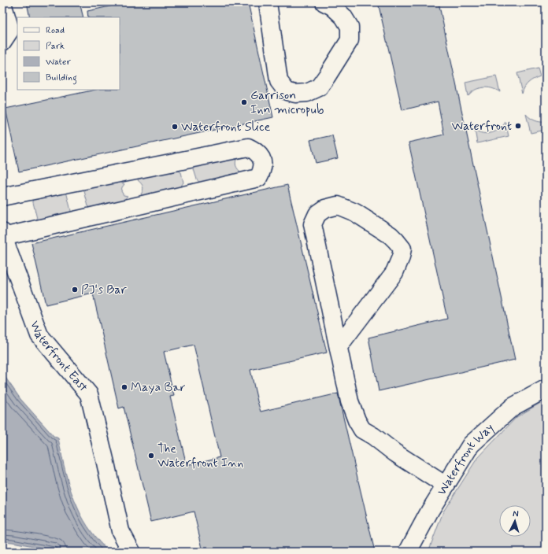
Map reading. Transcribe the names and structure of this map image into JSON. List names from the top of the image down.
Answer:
{
  "streets": {
    "street": ["Waterfront East", "Waterfront Way"]
  },
  "places": [
    "Garrison Inn micropub",
    "Waterfront",
    "Waterfront Slice",
    "PJ's Bar",
    "Maya Bar",
    "The Waterfront Inn"
  ],
  "legend": [
    "Road",
    "Park",
    "Water",
    "Building"
  ],
  "north": "top"
}
